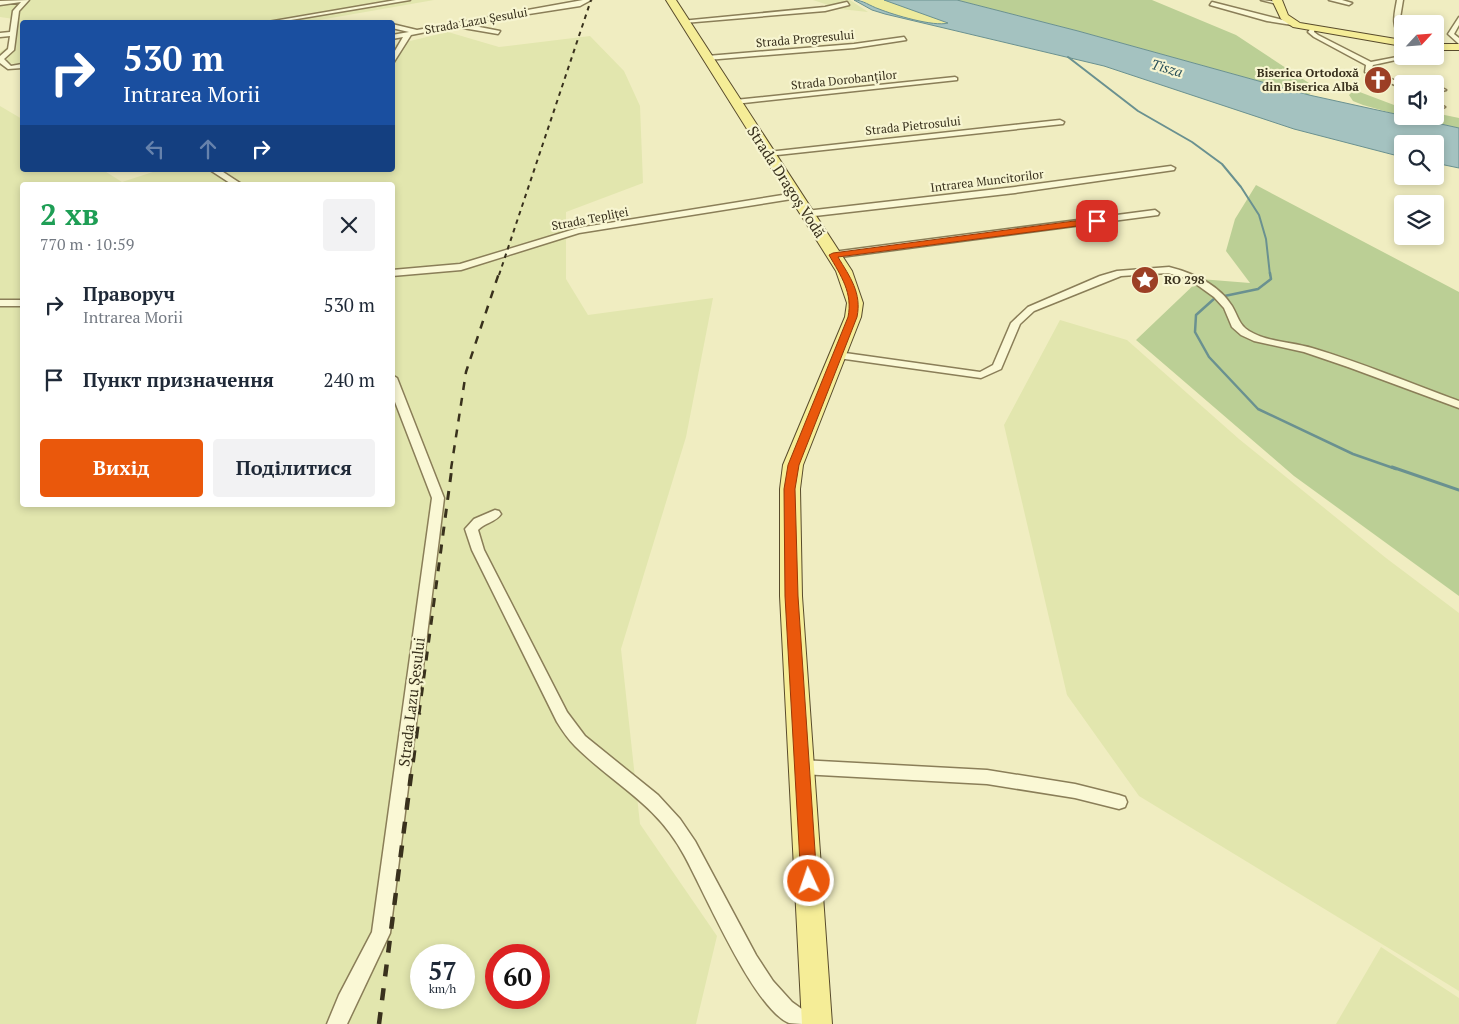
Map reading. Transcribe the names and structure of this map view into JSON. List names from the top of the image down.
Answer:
{
  "streets": {
    "main road": ["Strada Dragoș Vodă"],
    "street": [
      "Strada Lazu Șesului",
      "Strada Progresului",
      "Strada Dorobanților",
      "Strada Pietrosului",
      "Intrarea Muncitorilor",
      "Strada Tepliței"
    ]
  },
  "crossings": [
    ["Strada Progresului", "Strada Dragoș Vodă"],
    ["Strada Dorobanților", "Strada Dragoș Vodă"],
    ["Strada Pietrosului", "Strada Dragoș Vodă"],
    ["Intrarea Muncitorilor", "Strada Dragoș Vodă"],
    ["Strada Dragoș Vodă", "Strada Tepliței"]
  ],
  "water": ["Tisza"],
  "places": {
    "church": ["Biserica Ortodoxă din Biserica Albă"],
    "place": ["RO 298"]
  },
  "north": "top right",
  "page": {
    "turn": ["530 m", "Intrarea Morii"],
    "heading": ["2 хв", "770 m · 10:59"],
    "list": [
      {
        "name": "Праворуч",
        "note": "Intrarea Morii",
        "value": "530 m"
      },
      {
        "name": "Пункт призначення",
        "value": "240 m"
      }
    ],
    "buttons": ["Вихід", "Поділитися"],
    "speed": "57 km/h",
    "limit": "60"
  }
}
